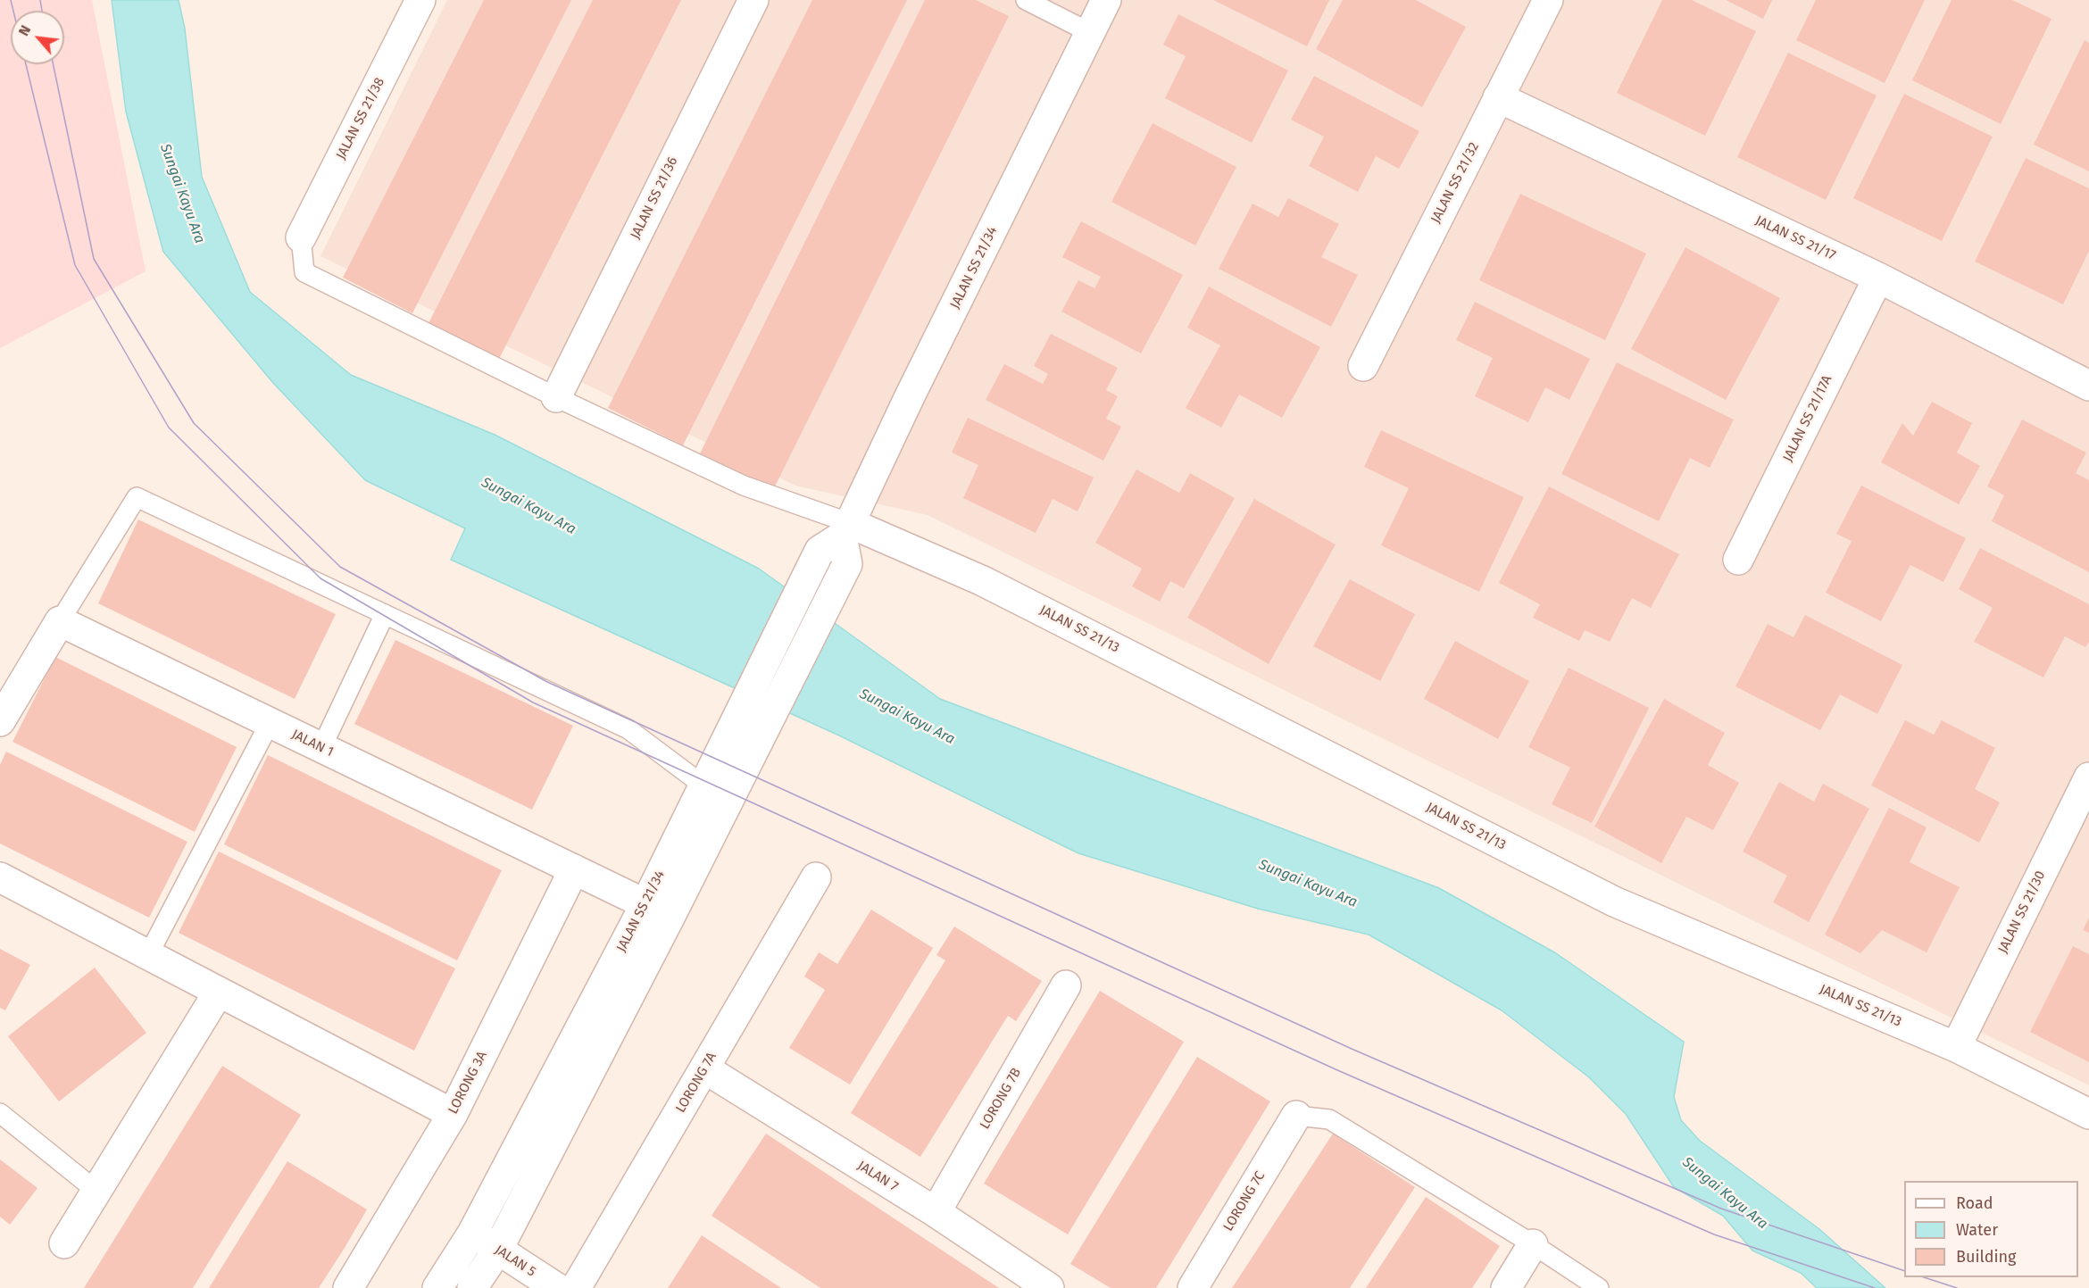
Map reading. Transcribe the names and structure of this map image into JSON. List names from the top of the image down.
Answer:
{
  "streets": {
    "street": [
      "JALAN SS 21/38",
      "JALAN SS 21/32",
      "JALAN SS 21/36",
      "JALAN SS 21/17",
      "JALAN SS 21/34",
      "JALAN SS 21/17A",
      "JALAN SS 21/13",
      "JALAN 1",
      "JALAN SS 21/30",
      "LORONG 3A",
      "LORONG 7A",
      "LORONG 7B",
      "JALAN 7",
      "LORONG 7C",
      "JALAN 5"
    ]
  },
  "crossings": [
    ["JALAN SS 21/32", "JALAN SS 21/17"],
    ["JALAN SS 21/17", "JALAN SS 21/17A"],
    ["JALAN SS 21/34", "JALAN SS 21/13"],
    ["JALAN SS 21/34", "JALAN 1"],
    ["JALAN SS 21/34", "JALAN 5"],
    ["JALAN SS 21/13", "JALAN SS 21/30"],
    ["JALAN 1", "LORONG 3A"],
    ["LORONG 7A", "JALAN 7"],
    ["LORONG 7B", "JALAN 7"]
  ],
  "water": ["Sungai Kayu Ara"],
  "legend": ["Road", "Water", "Building"],
  "north": "top left"
}
